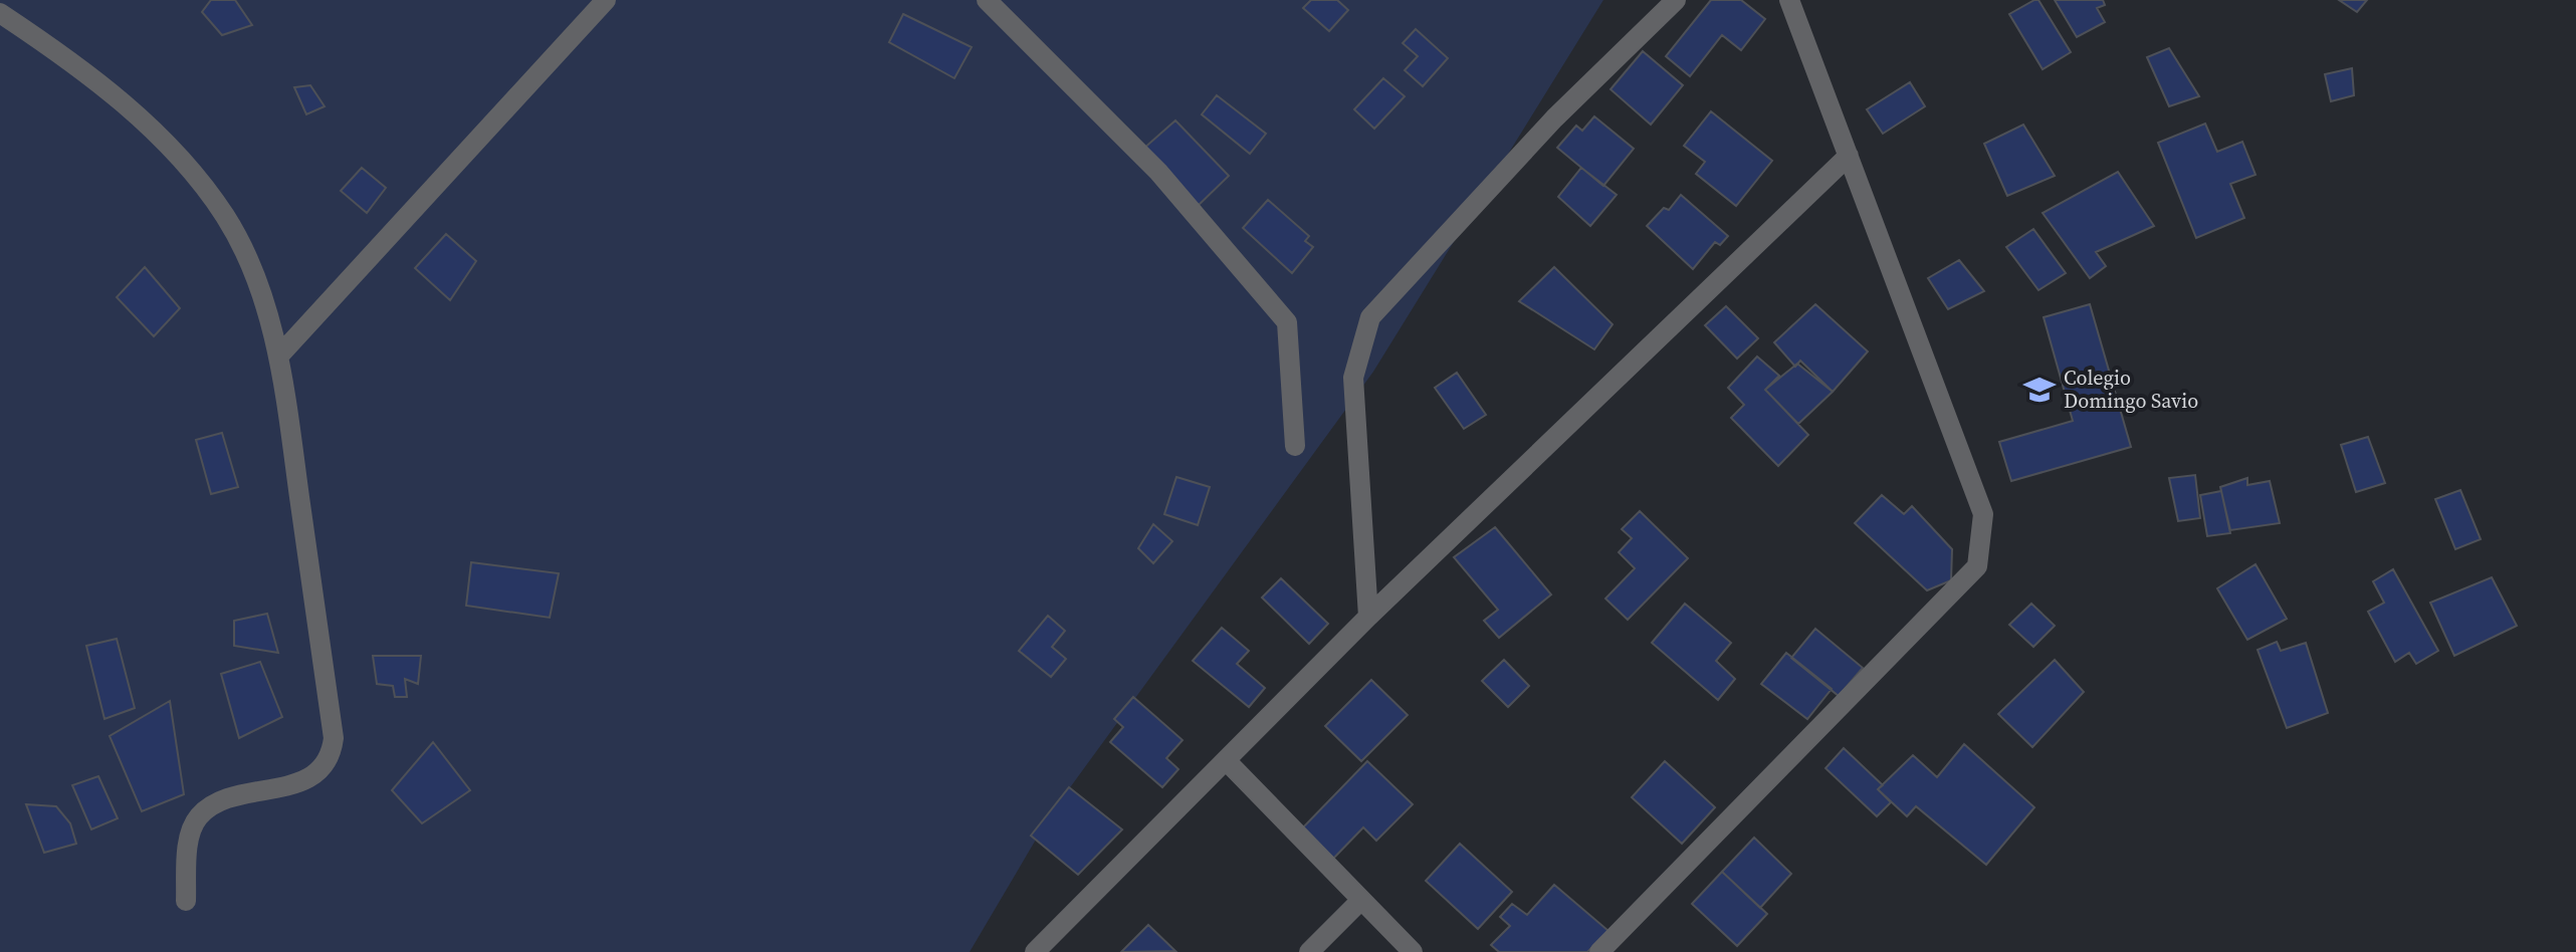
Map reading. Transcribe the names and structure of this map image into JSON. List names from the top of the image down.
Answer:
{
  "places": {
    "school or university": ["Colegio Domingo Savio"]
  }
}
